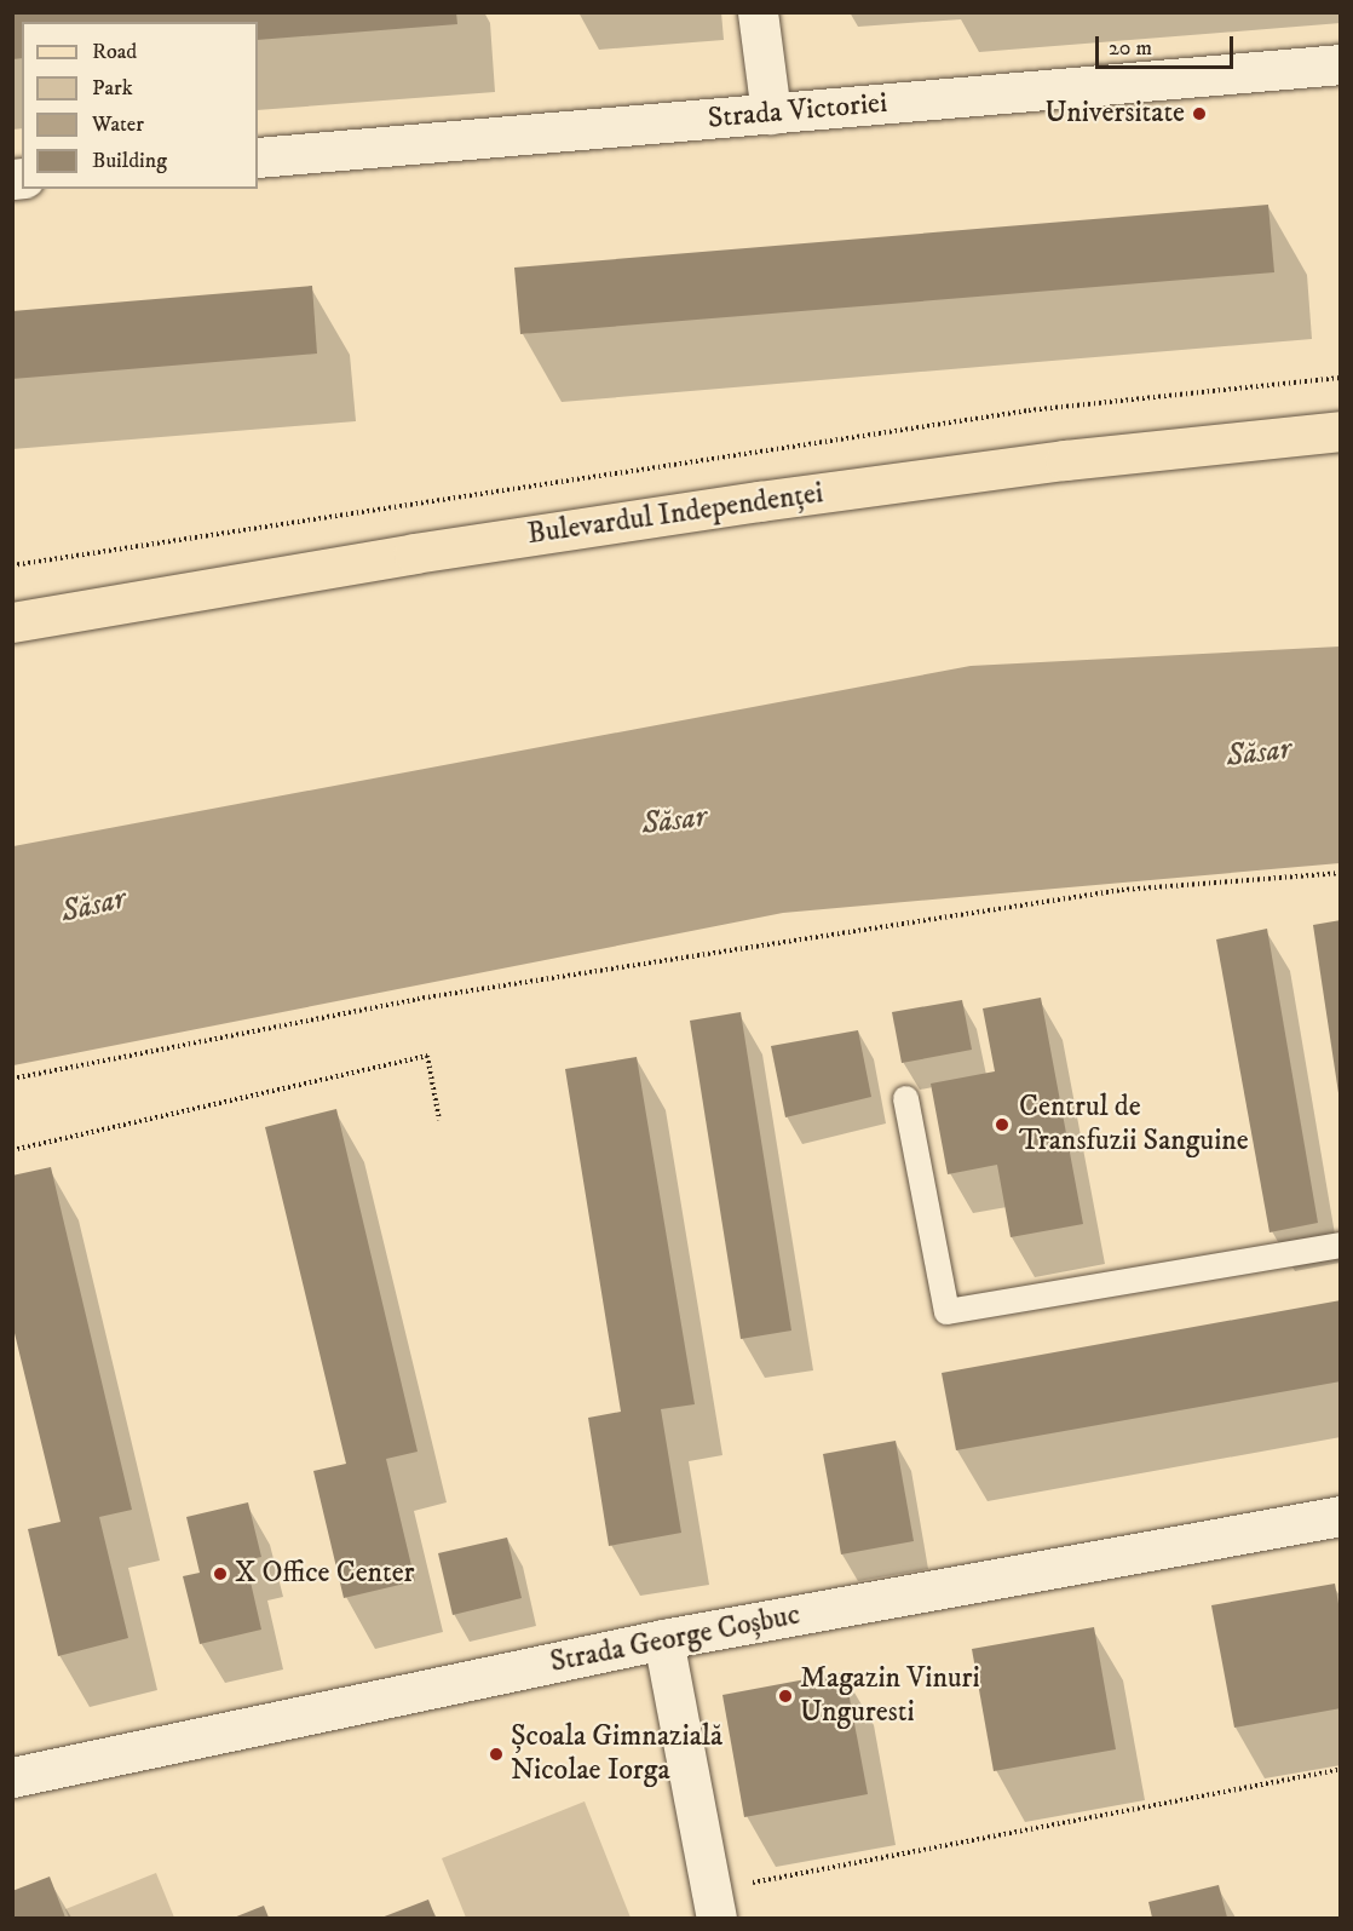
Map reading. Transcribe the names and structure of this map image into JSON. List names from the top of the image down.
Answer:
{
  "streets": {
    "main road": ["Bulevardul Independenței"],
    "street": ["Strada Victoriei", "Strada George Coșbuc"]
  },
  "water": ["Săsar"],
  "places": [
    "Universitate",
    "Centrul de Transfuzii Sanguine",
    "X Office Center",
    "Magazin Vinuri Unguresti",
    "Școala Gimnazială Nicolae Iorga"
  ],
  "legend": [
    "Road",
    "Park",
    "Water",
    "Building"
  ],
  "scale_bar": "20 m"
}
